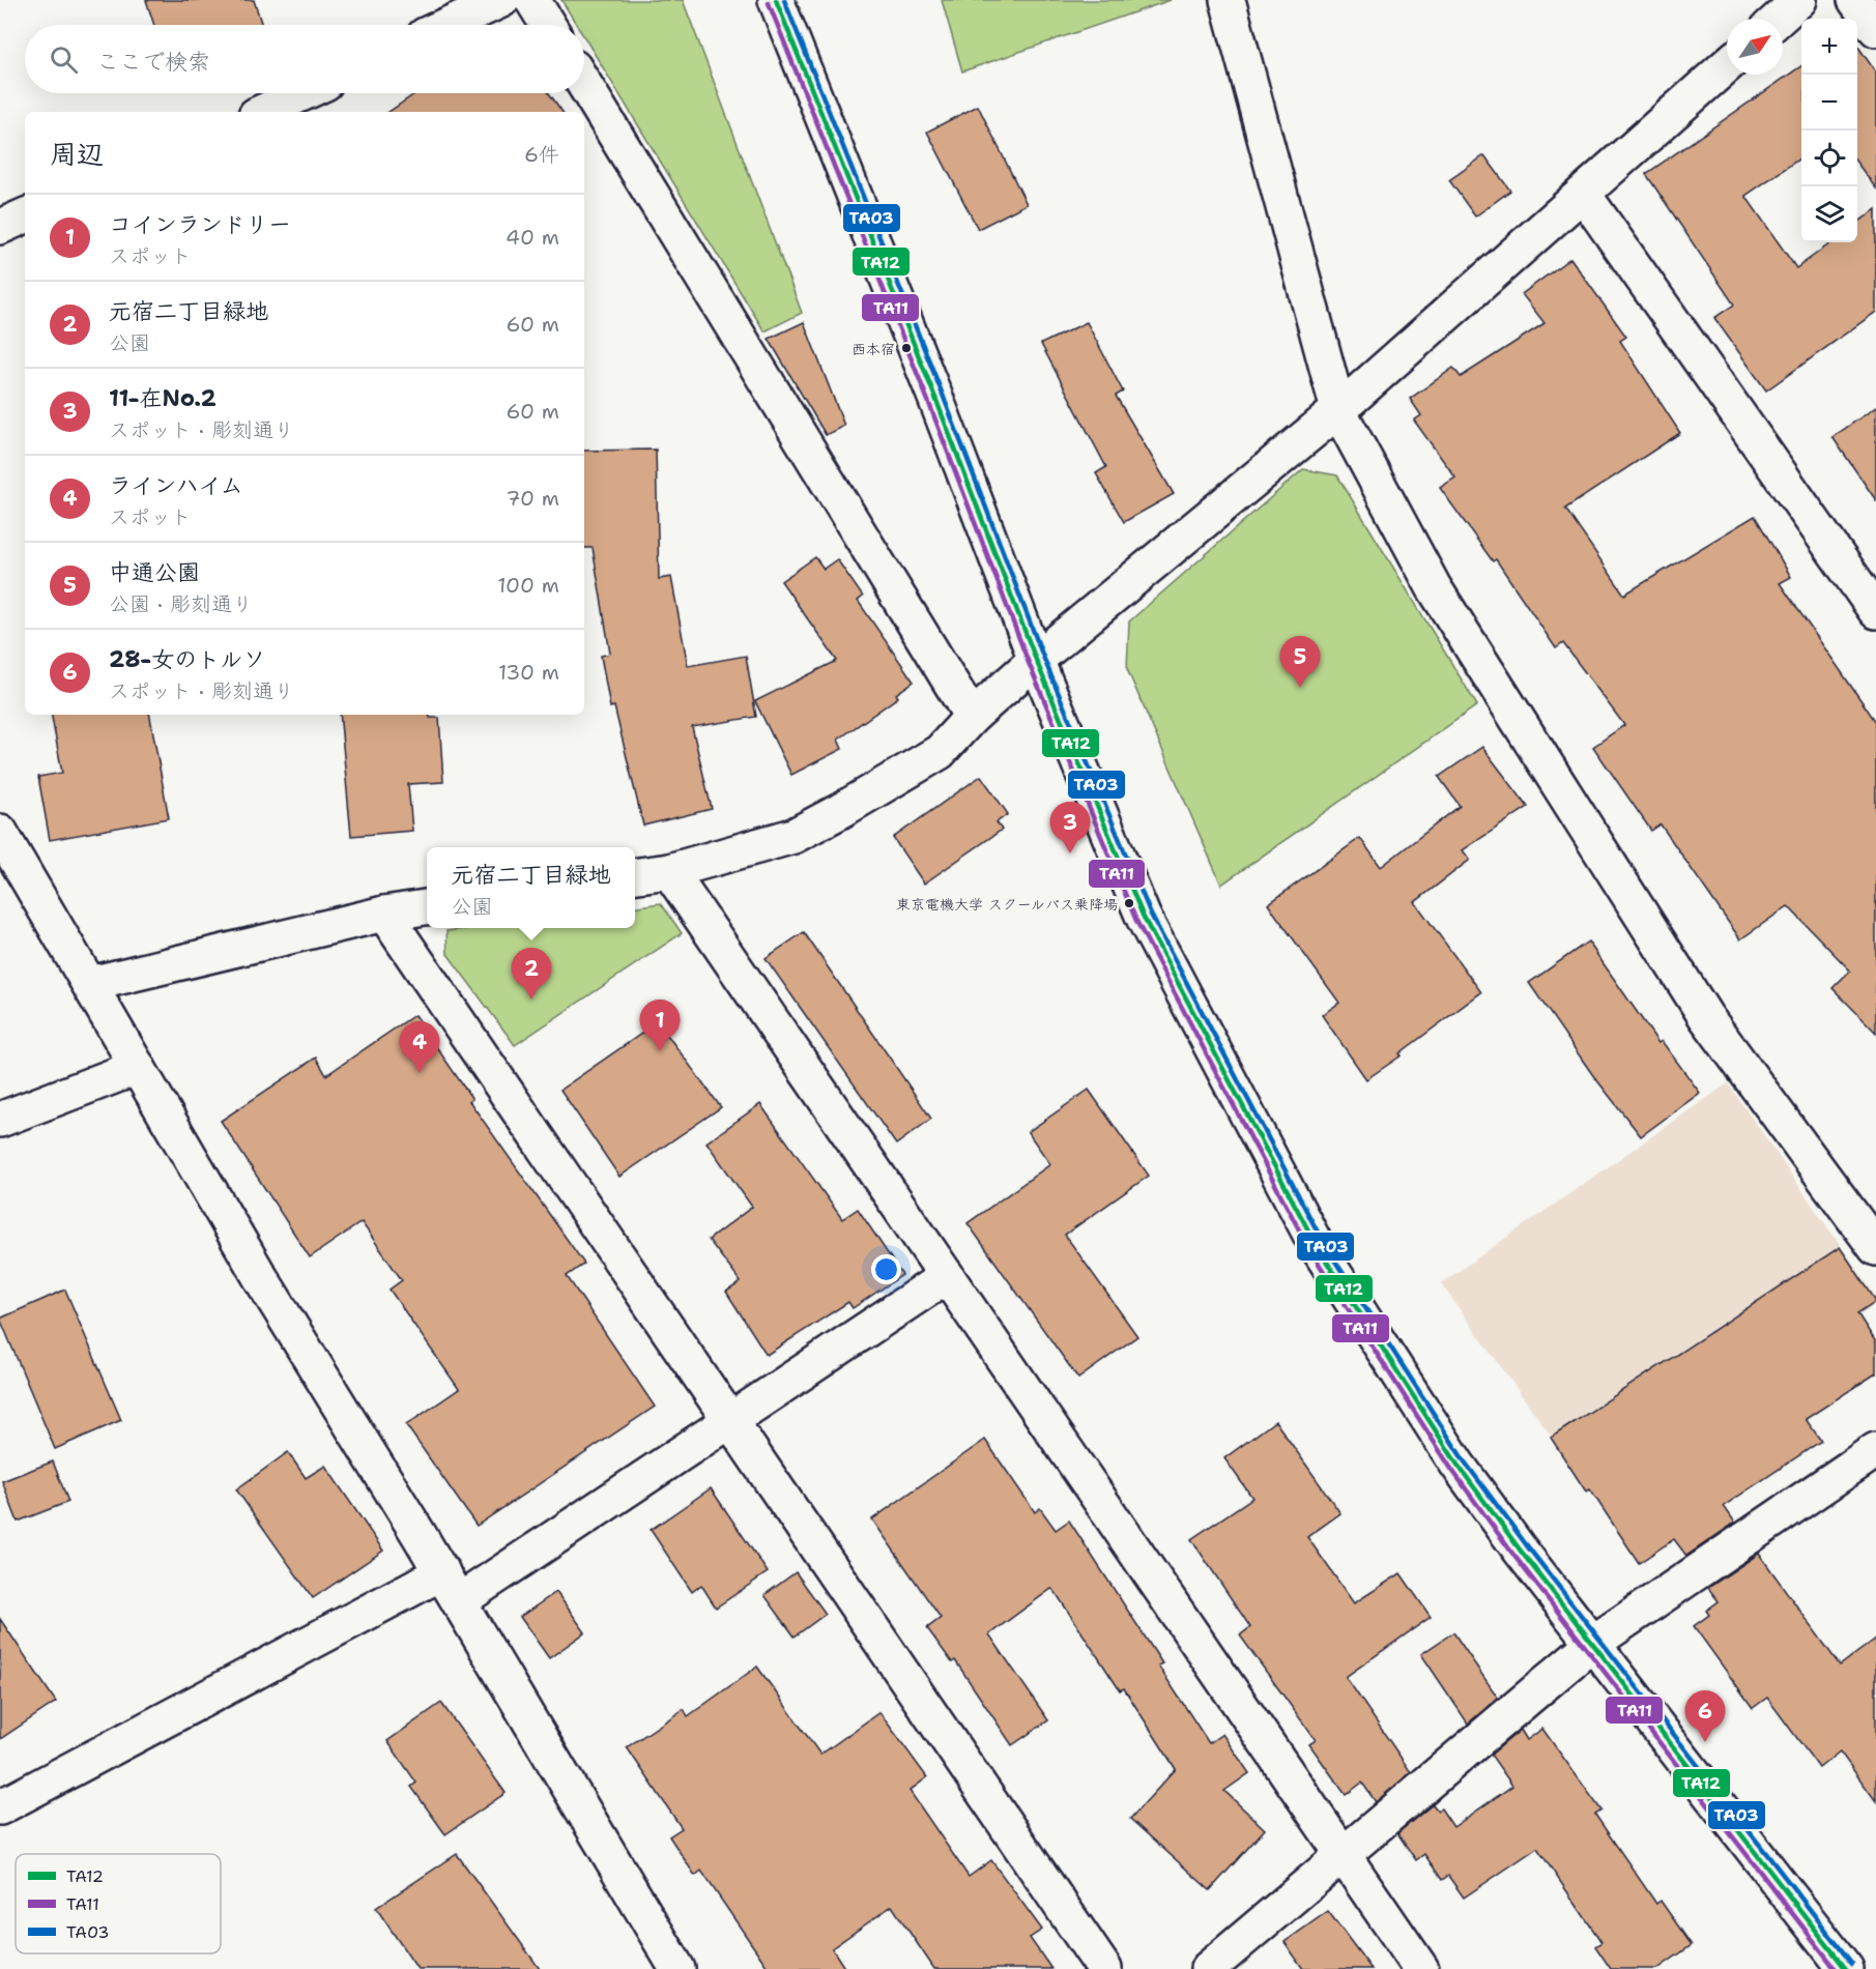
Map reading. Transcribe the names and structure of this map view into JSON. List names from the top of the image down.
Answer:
{
  "places": ["西本宿", "東京電機大学 スクールバス乗降場"],
  "lines": ["transit line TA12", "transit line TA03", "transit line TA11"],
  "legend": ["TA12", "TA11", "TA03"],
  "north": "top right",
  "page": {
    "map_buttons": ["+", "−"],
    "search": "ここで検索",
    "heading": ["周辺", "6件"],
    "list": [
      {
        "mark": "1",
        "name": "コインランドリー",
        "note": "スポット",
        "value": "40 m"
      },
      {
        "mark": "2",
        "name": "元宿二丁目緑地",
        "note": "公園",
        "value": "60 m"
      },
      {
        "mark": "3",
        "name": "11-在No.2",
        "note": "スポット · 彫刻通り",
        "value": "60 m"
      },
      {
        "mark": "4",
        "name": "ラインハイム",
        "note": "スポット",
        "value": "70 m"
      },
      {
        "mark": "5",
        "name": "中通公園",
        "note": "公園 · 彫刻通り",
        "value": "100 m"
      },
      {
        "mark": "6",
        "name": "28-女のトルソ",
        "note": "スポット · 彫刻通り",
        "value": "130 m"
      }
    ],
    "pins": [
      "5",
      "3",
      "2",
      "1",
      "4",
      "6"
    ],
    "popup": ["元宿二丁目緑地", "公園"]
  }
}
